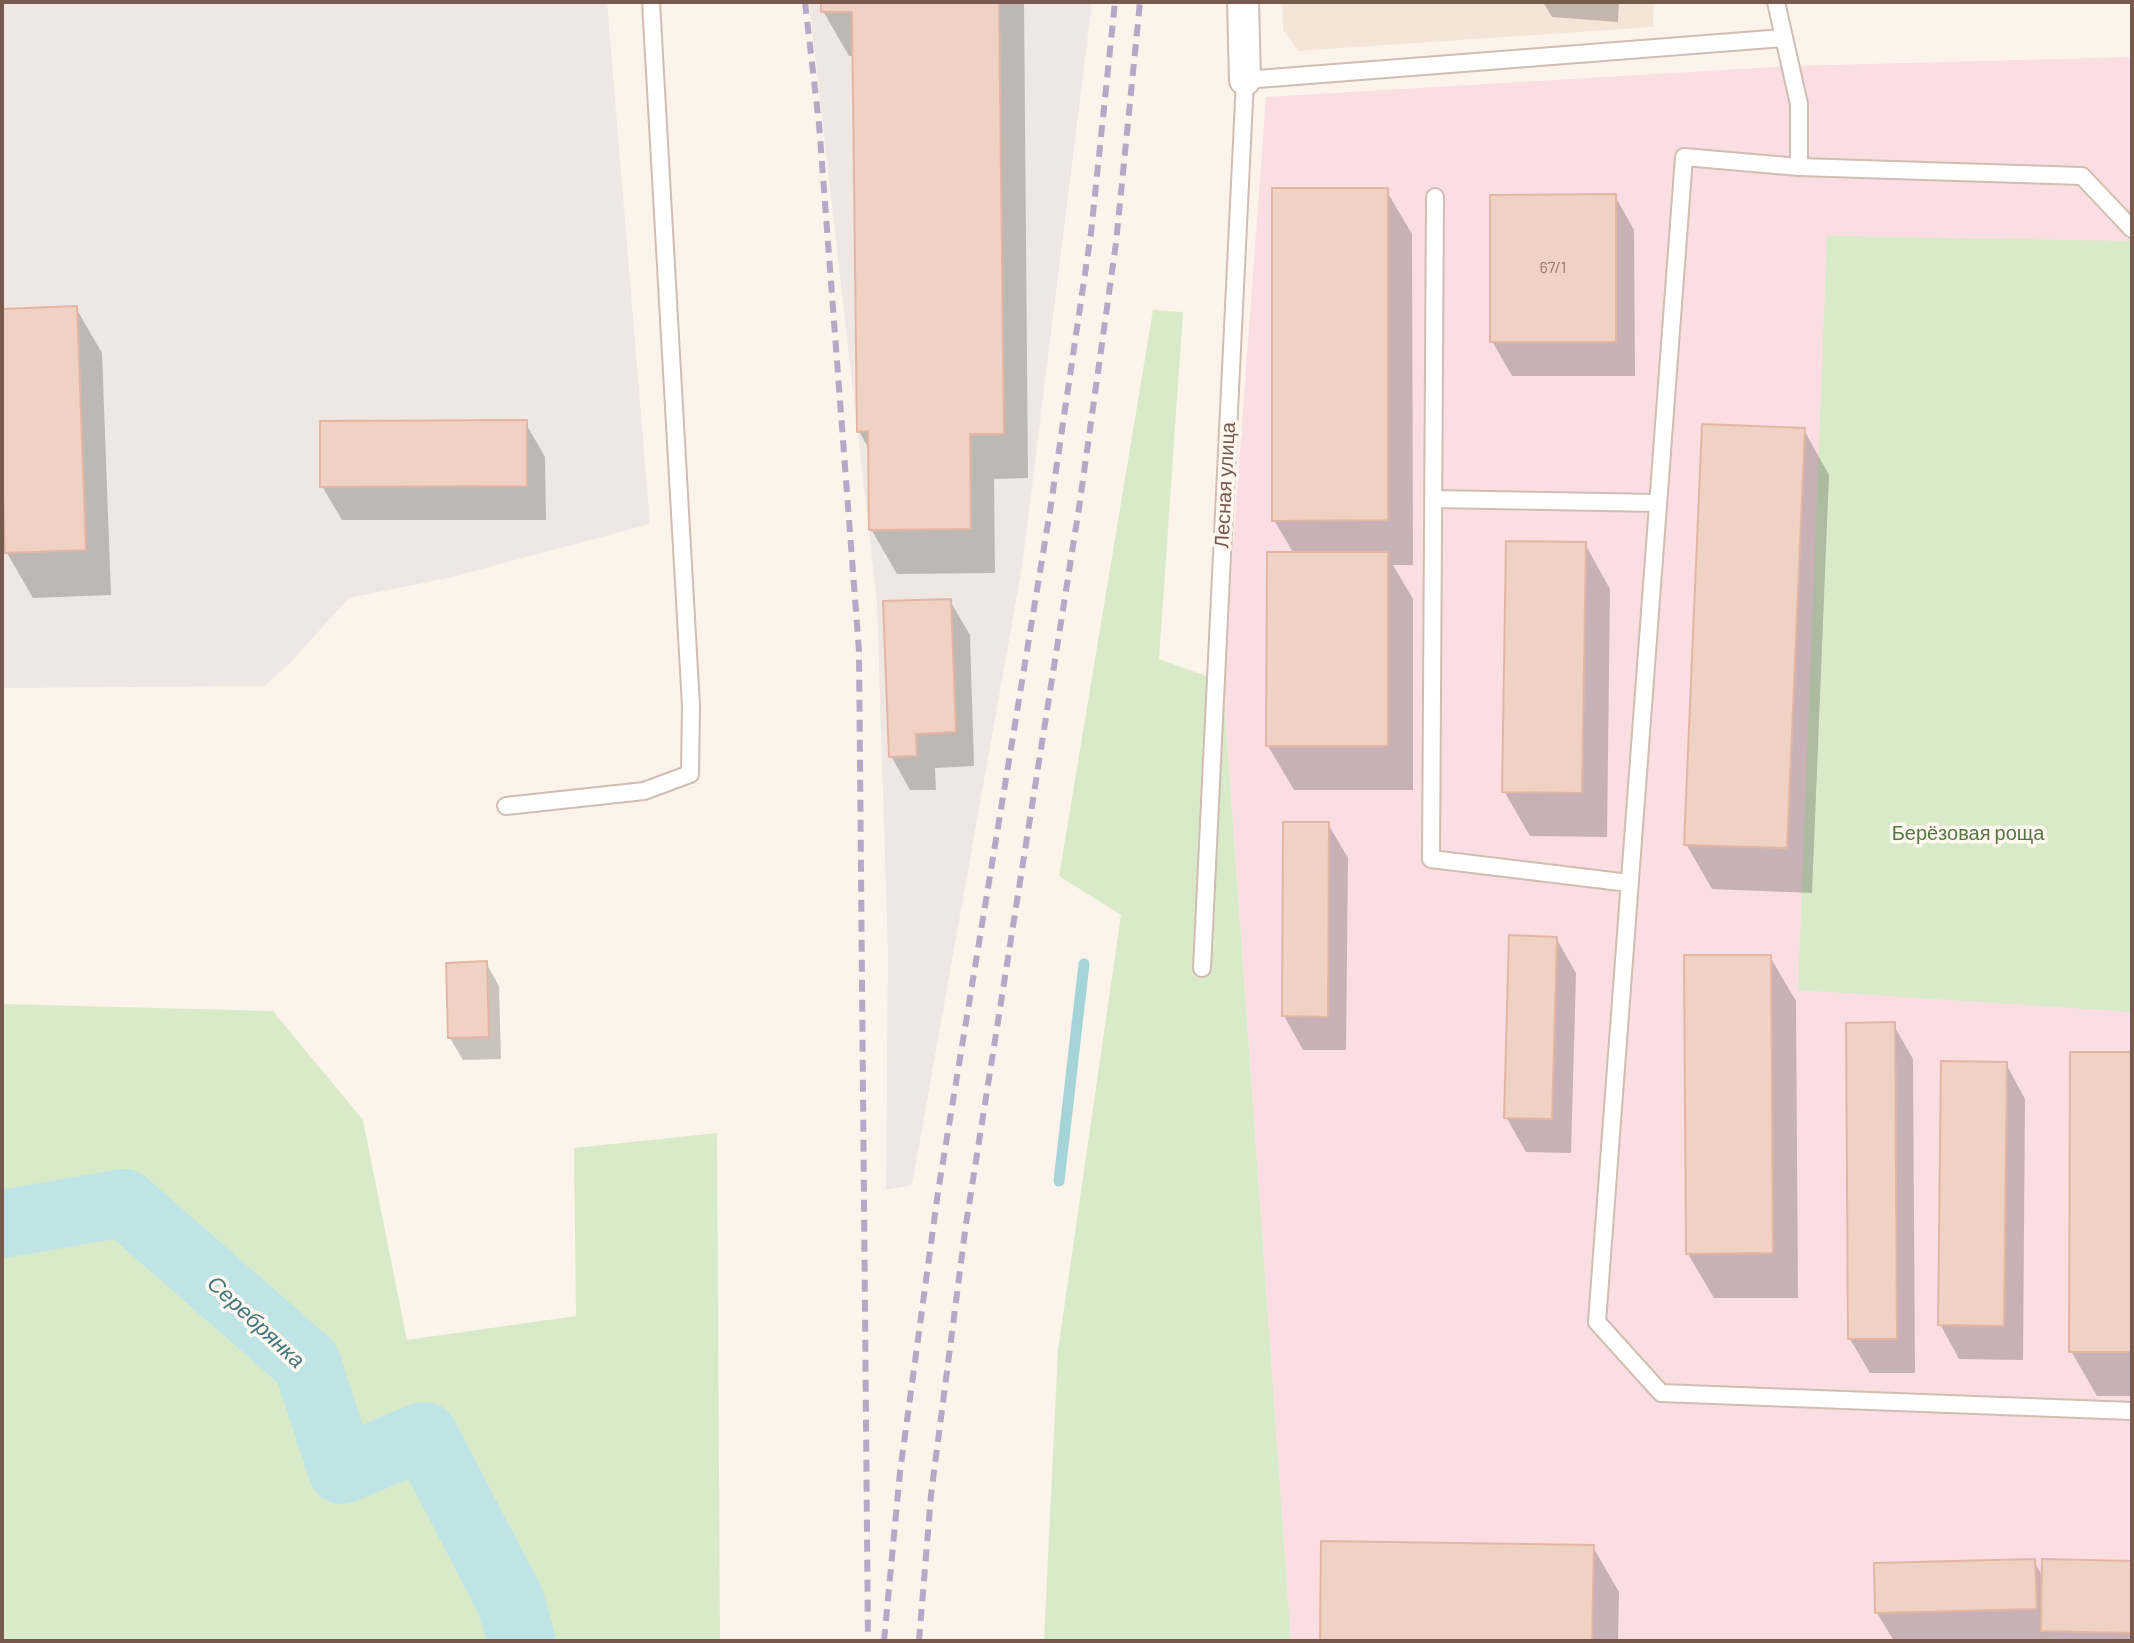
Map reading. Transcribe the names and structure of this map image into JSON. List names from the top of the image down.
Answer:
{
  "streets": {
    "street": ["Лесная улица"]
  },
  "water": ["Серебрянка"],
  "parks": ["Берёзовая роща"],
  "house_numbers": ["67/1"]
}
